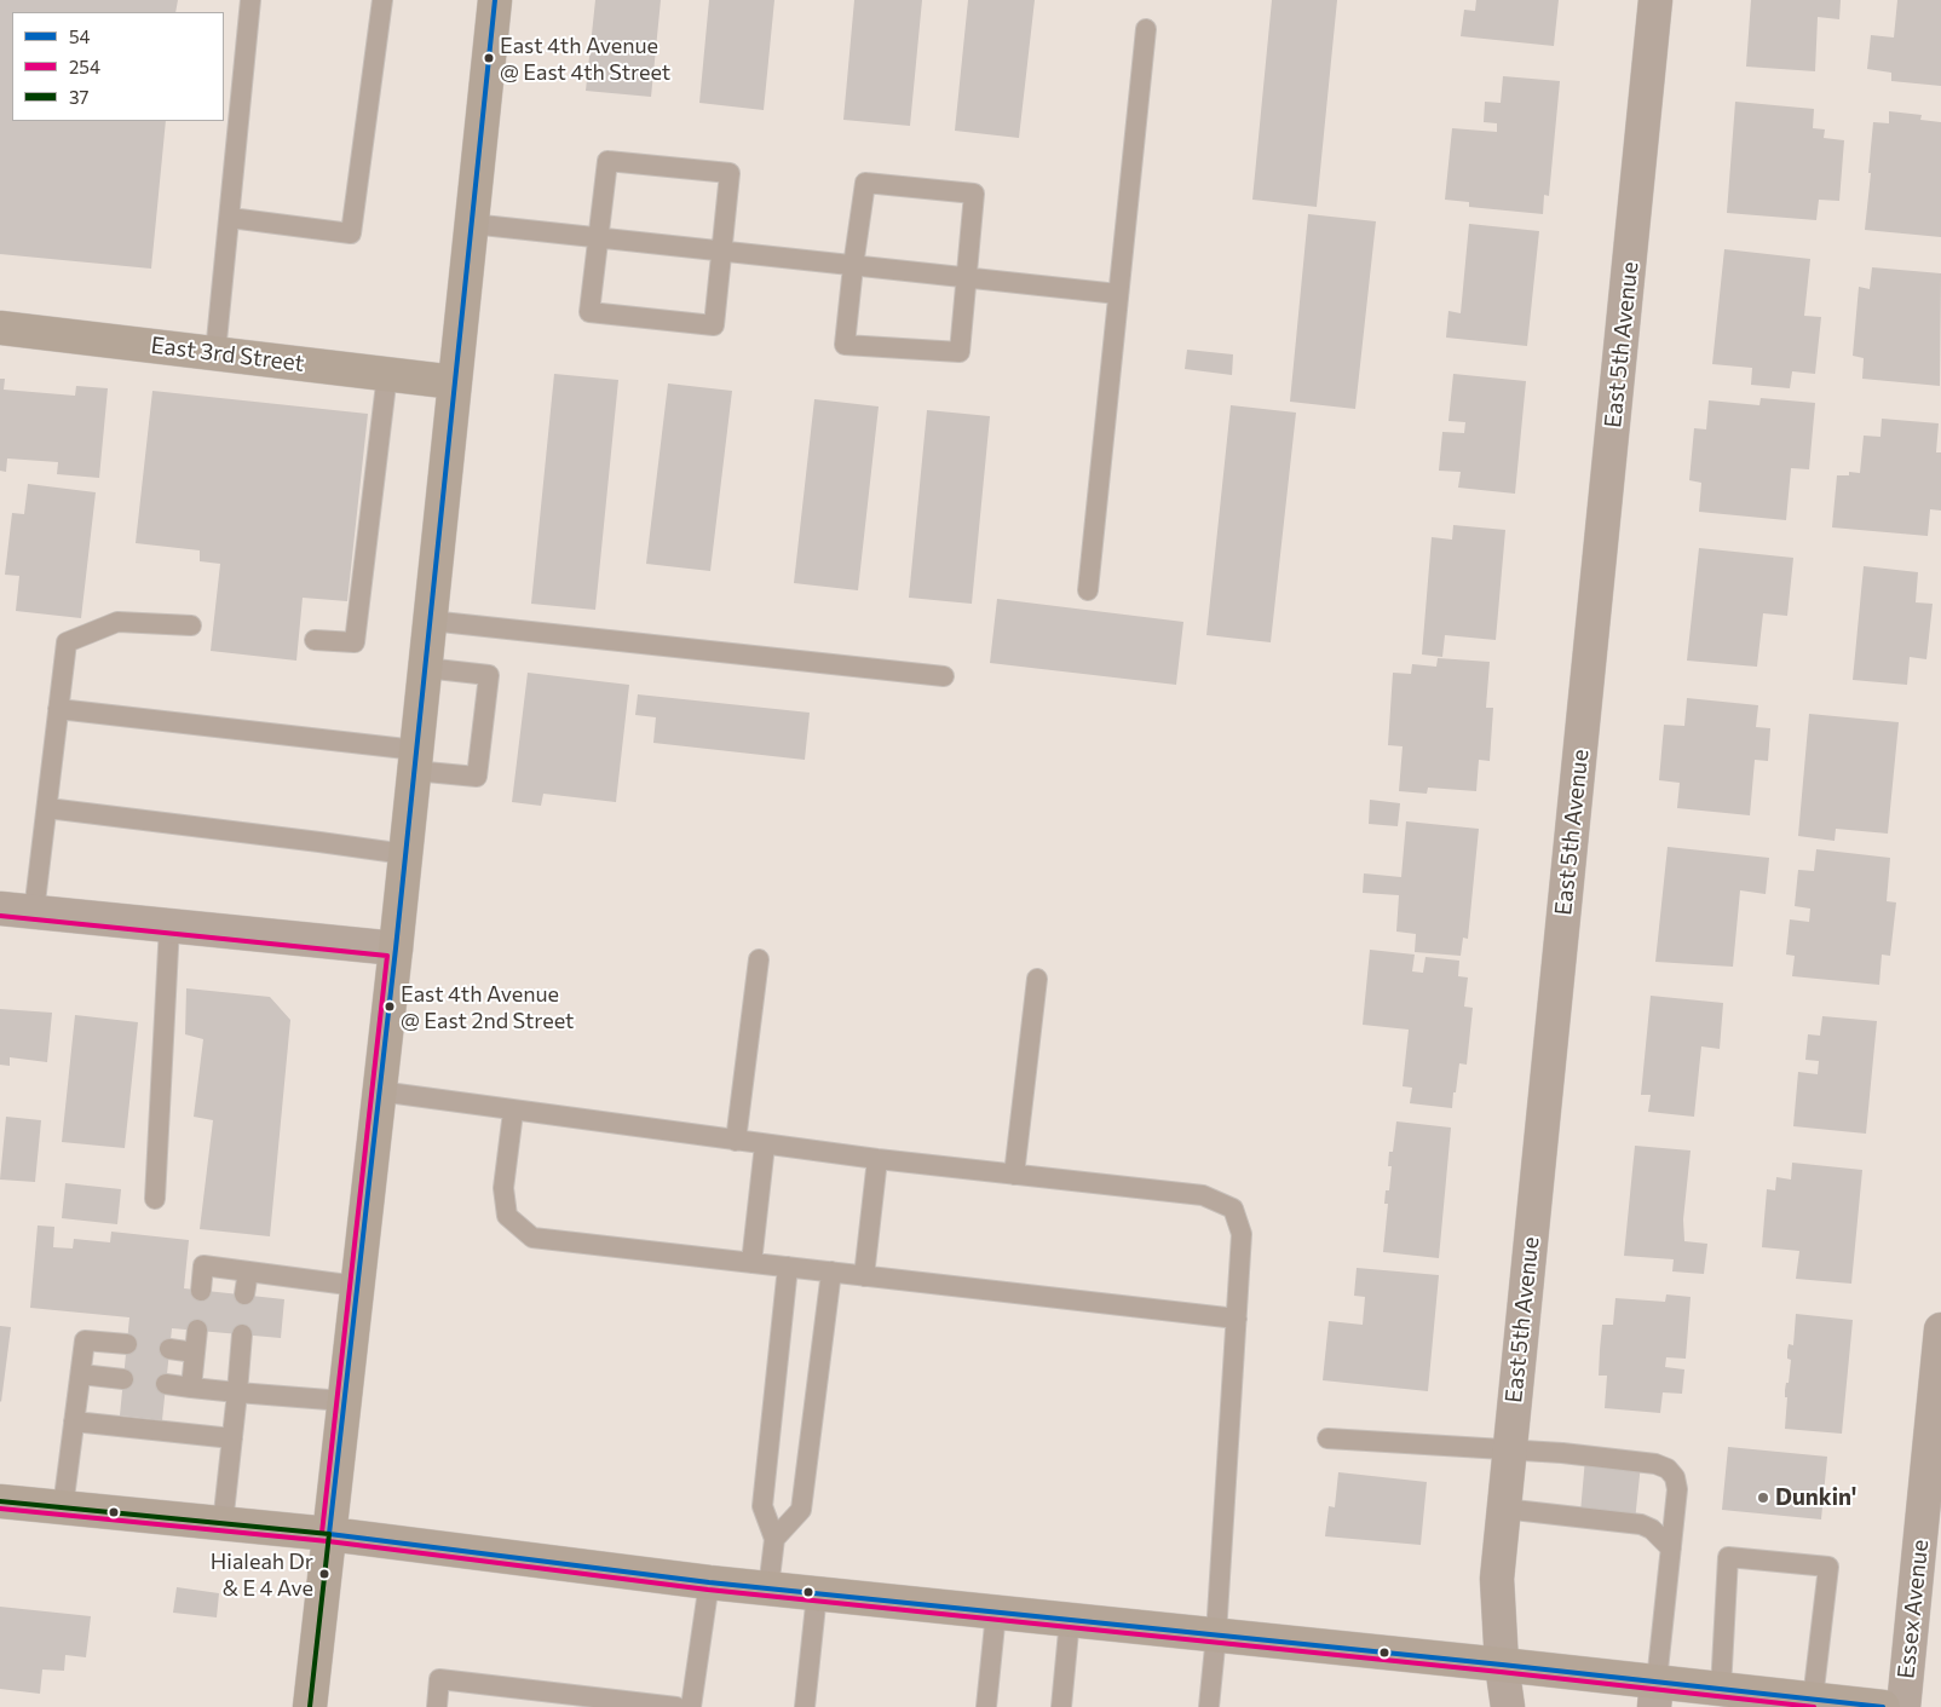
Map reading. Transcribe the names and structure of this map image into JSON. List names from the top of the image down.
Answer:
{
  "streets": {
    "main road": ["East 3rd Street"],
    "street": ["East 5th Avenue", "Essex Avenue"]
  },
  "places": [
    "East 4th Avenue @ East 4th Street",
    "East 4th Avenue @ East 2nd Street",
    "Dunkin'",
    "Hialeah Dr & E 4 Ave"
  ],
  "lines": ["transit line 54", "transit line 254", "transit line 37"],
  "legend": ["54", "254", "37"]
}
